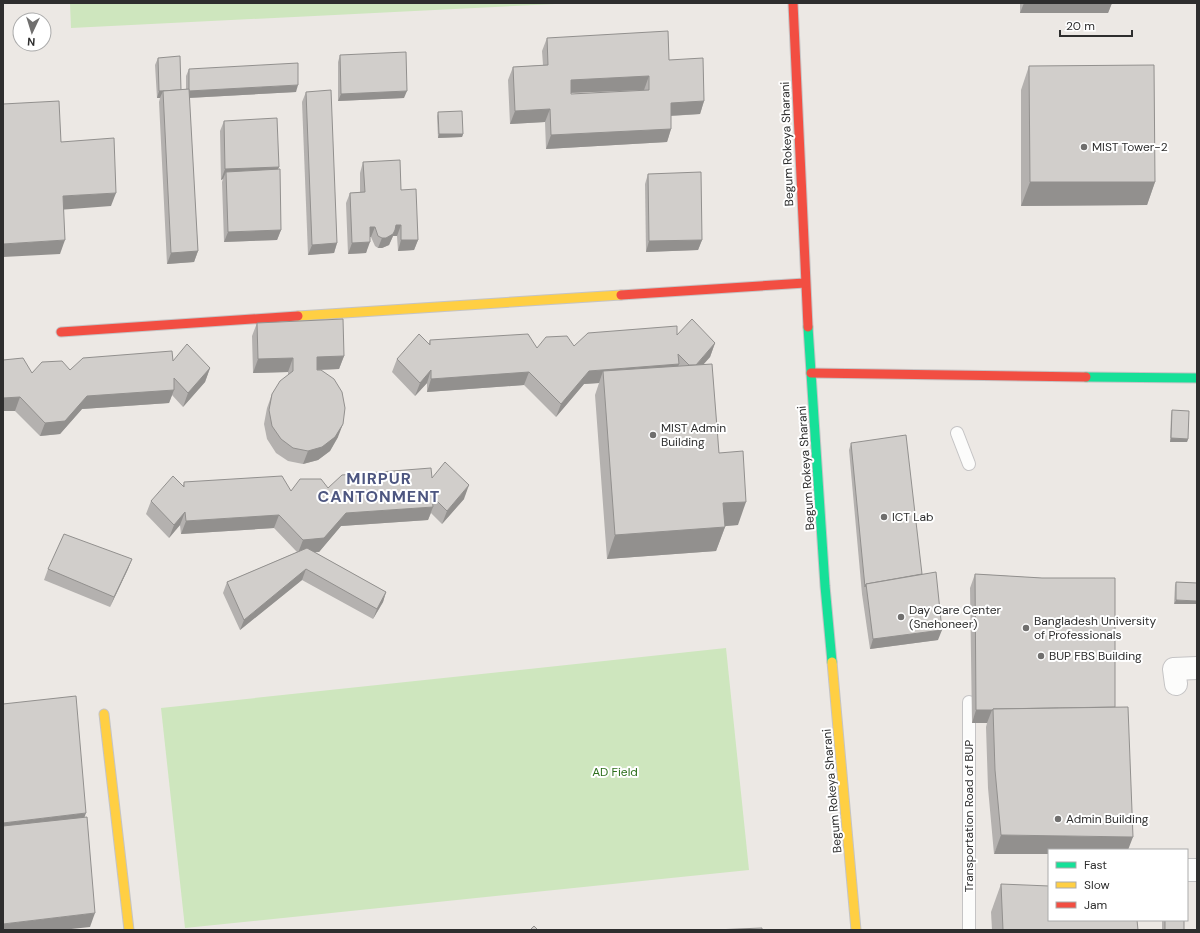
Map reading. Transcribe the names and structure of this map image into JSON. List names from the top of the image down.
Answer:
{
  "streets": {
    "street": ["Begum Rokeya Sharani"],
    "lane": ["Transportation Road of BUP"]
  },
  "districts": ["MIRPUR CANTONMENT"],
  "parks": ["AD Field"],
  "places": [
    "MIST Tower-2",
    "MIST Admin Building",
    "ICT Lab",
    "Day Care Center (Snehoneer)",
    "Bangladesh University of Professionals",
    "BUP FBS Building",
    "Admin Building"
  ],
  "legend": ["Fast", "Slow", "Jam"],
  "scale_bar": "20 m",
  "north": "bottom"
}
